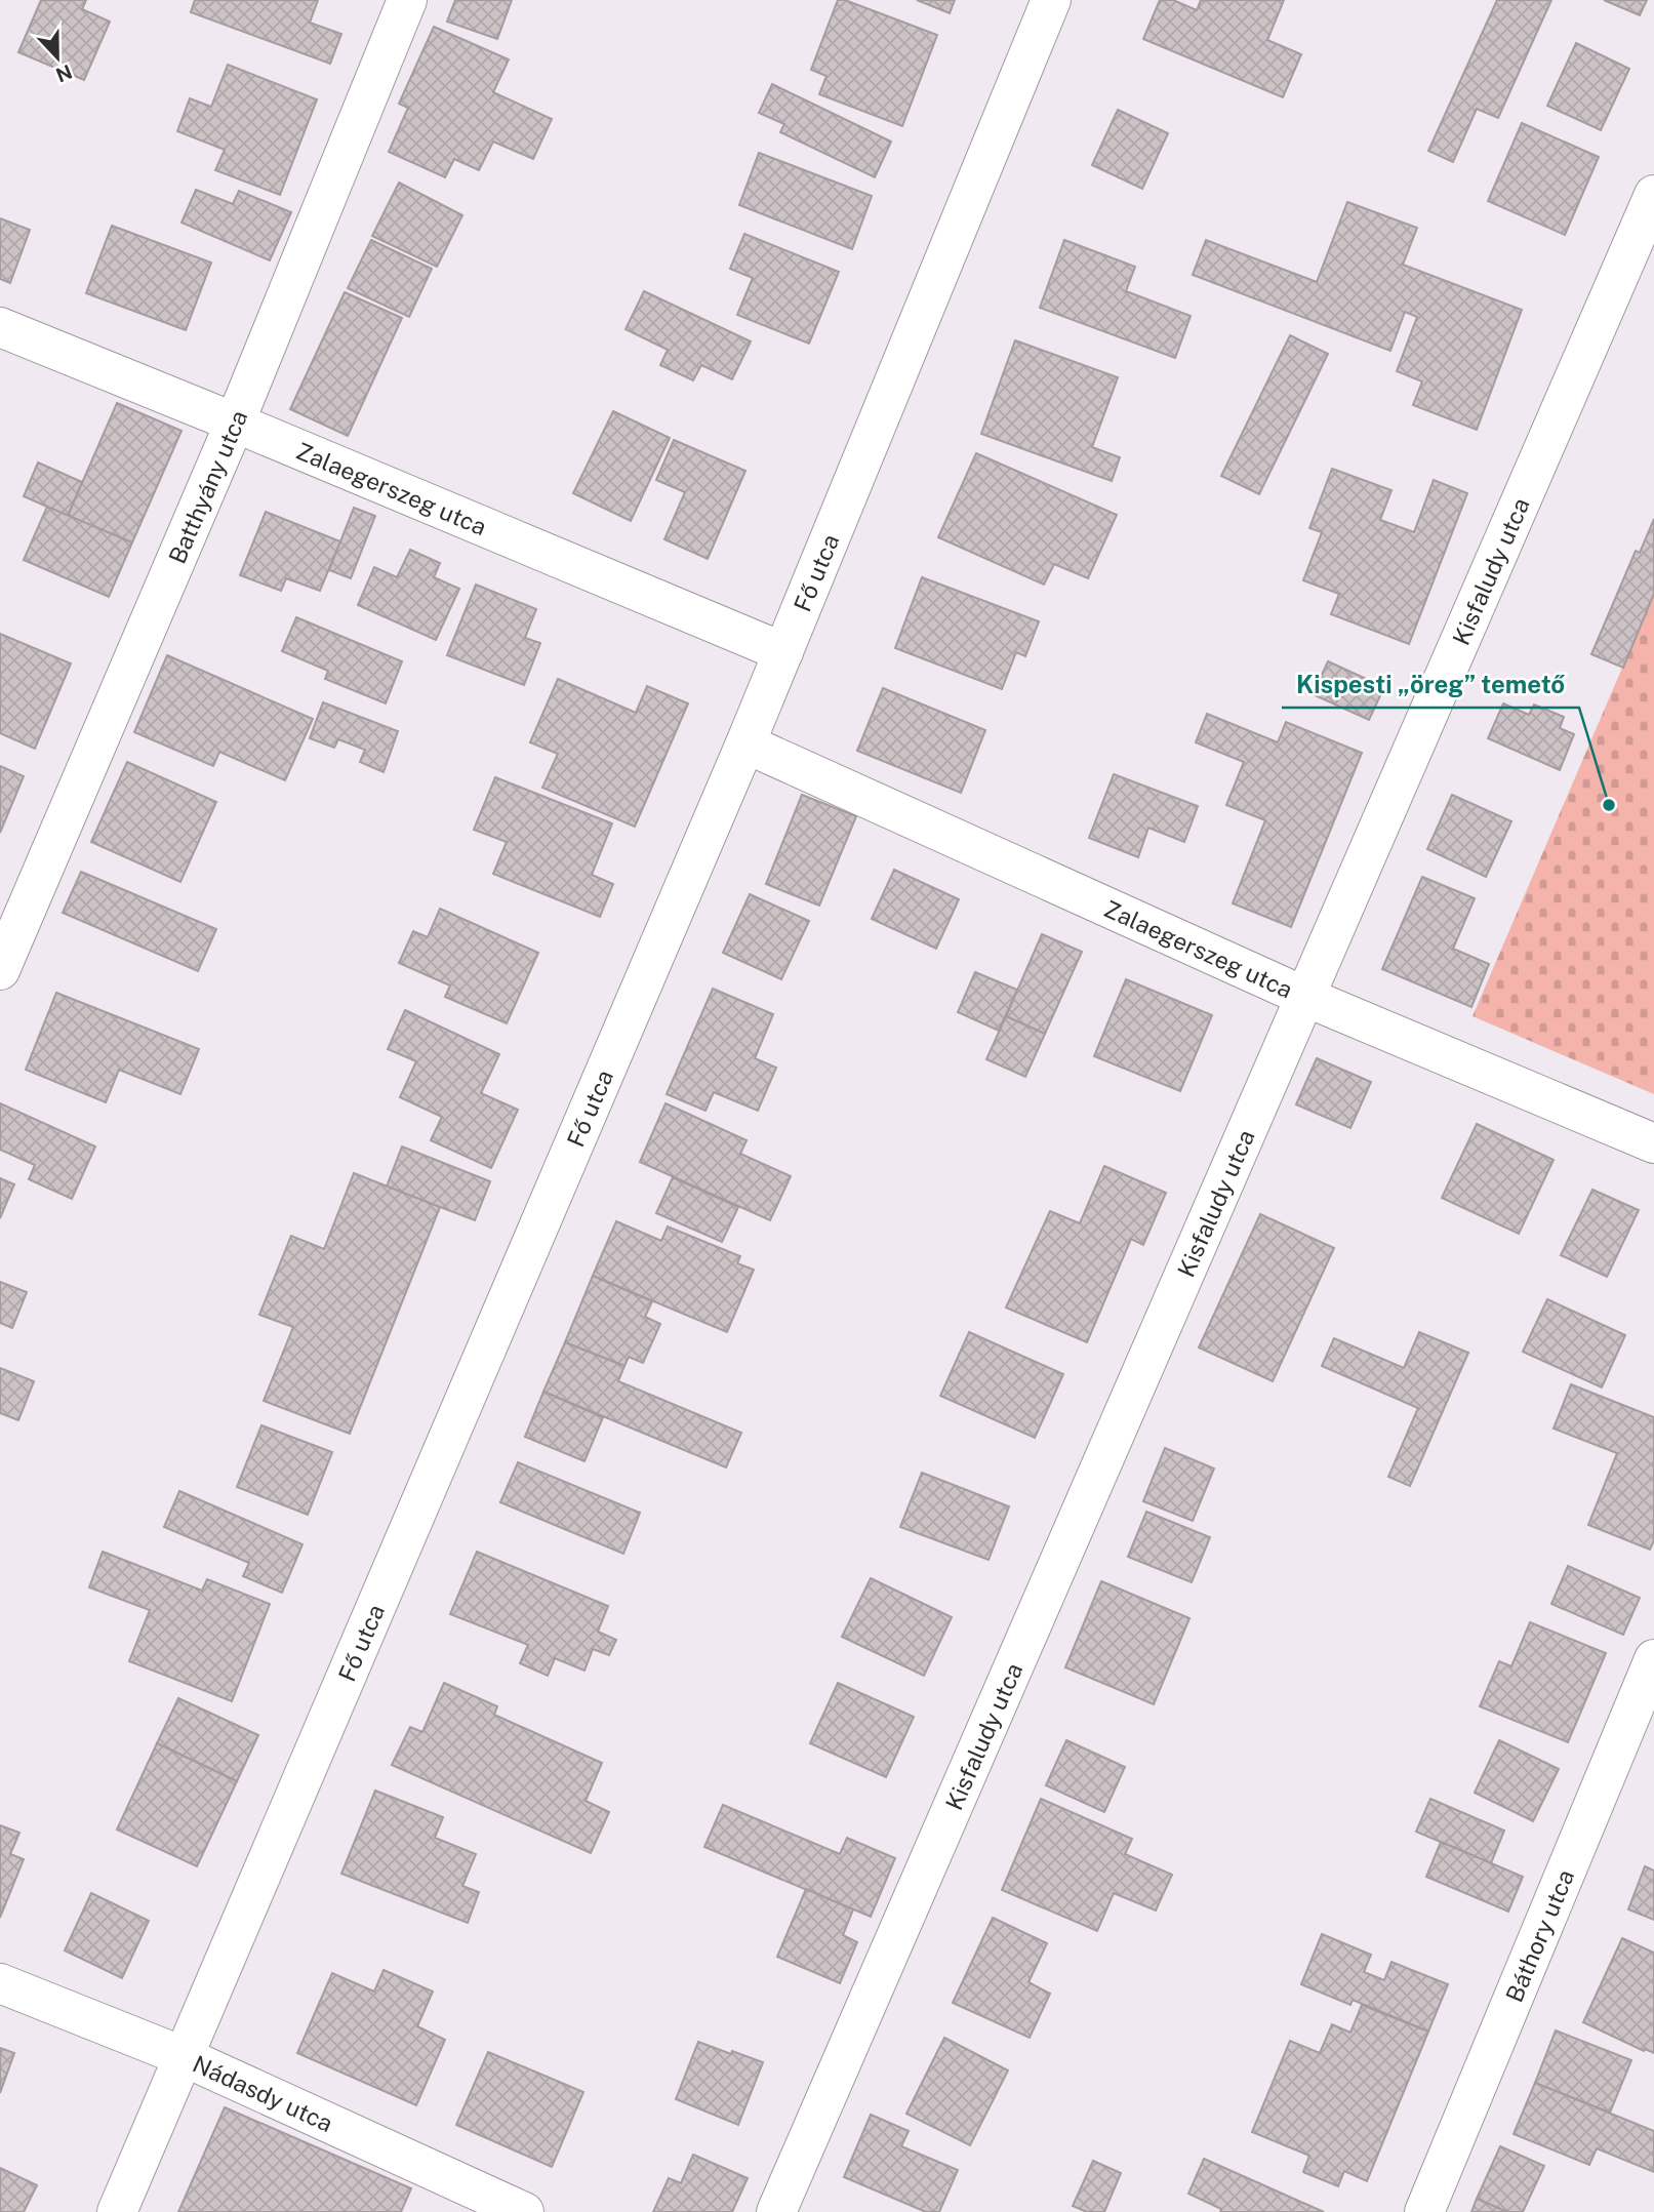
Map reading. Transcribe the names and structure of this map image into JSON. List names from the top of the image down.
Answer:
{
  "streets": {
    "street": [
      "Batthyány utca",
      "Zalaegerszeg utca",
      "Fő utca",
      "Kisfaludy utca",
      "Báthory utca",
      "Nádasdy utca"
    ]
  },
  "crossings": [
    ["Batthyány utca", "Zalaegerszeg utca"],
    ["Zalaegerszeg utca", "Fő utca"],
    ["Zalaegerszeg utca", "Kisfaludy utca"],
    ["Fő utca", "Nádasdy utca"]
  ],
  "places": ["Kispesti „öreg” temető"],
  "north": "bottom"
}
